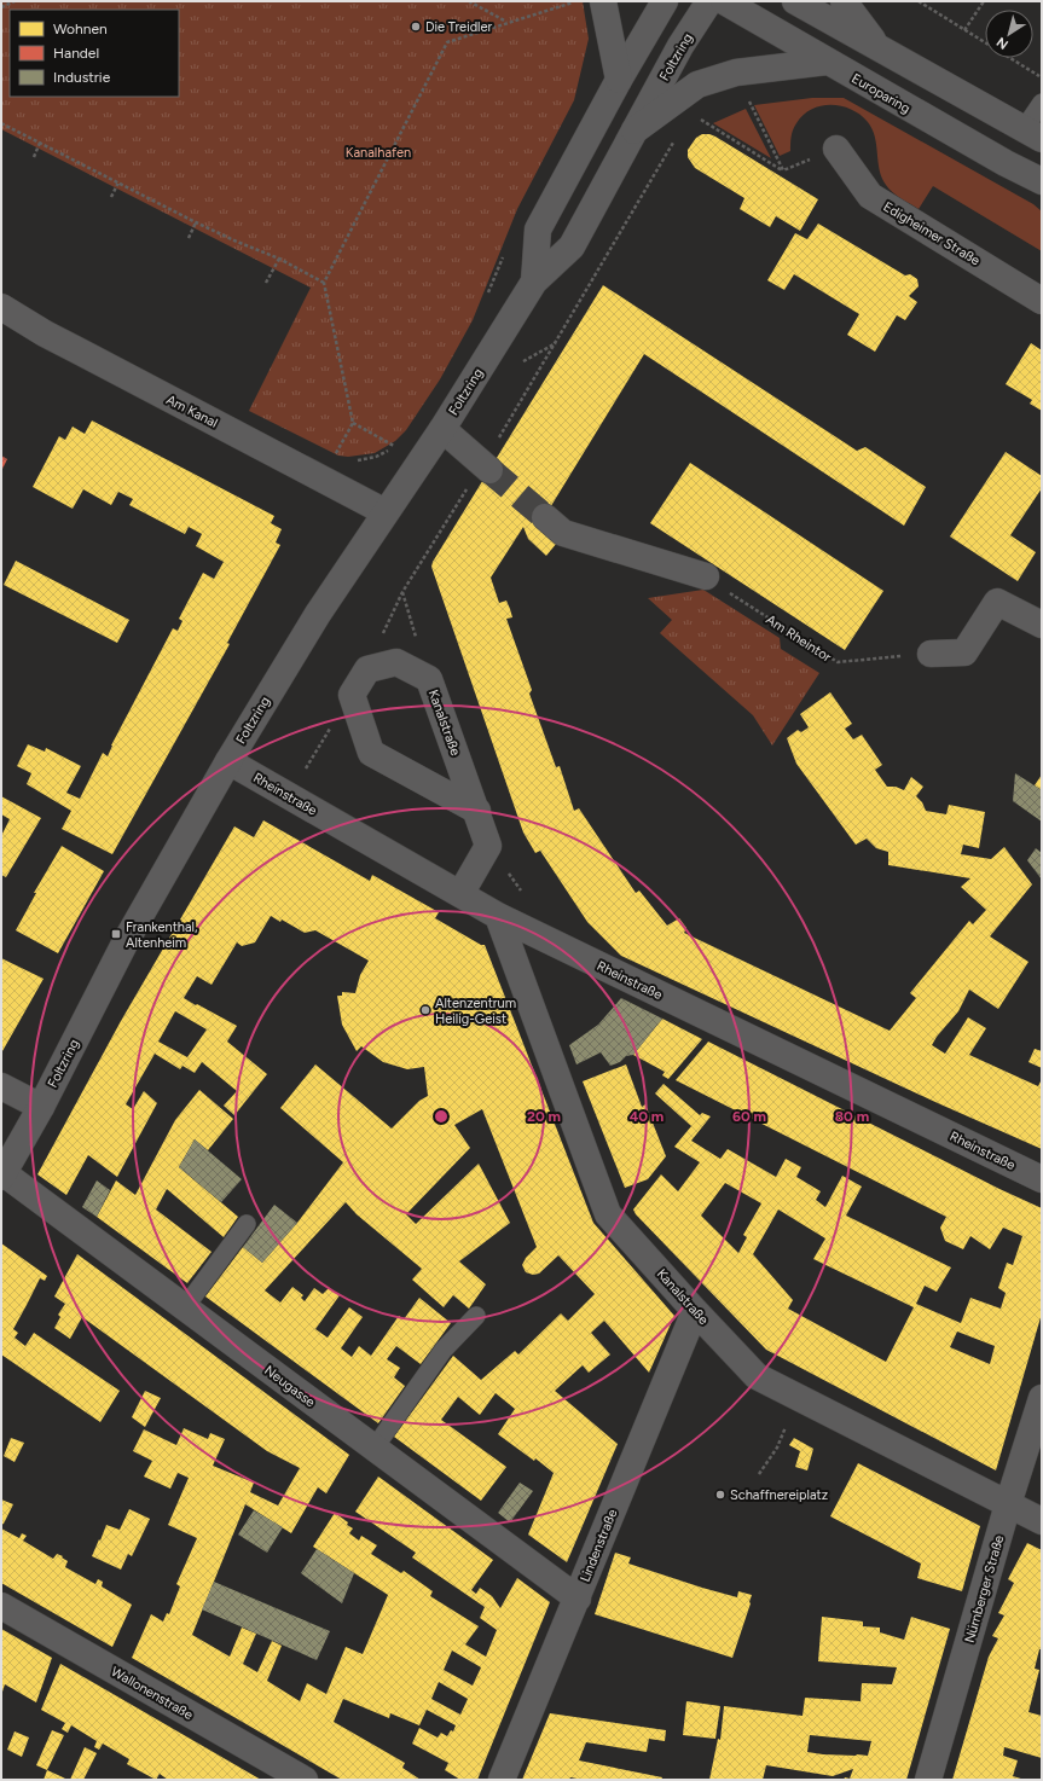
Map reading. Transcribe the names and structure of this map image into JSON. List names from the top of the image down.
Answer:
{
  "streets": {
    "street": [
      "Foltzring",
      "Europaring",
      "Edigheimer Straße",
      "Am Kanal",
      "Kanalstraße",
      "Rheinstraße",
      "Neugasse",
      "Lindenstraße",
      "Nürnberger Straße",
      "Wallonenstraße"
    ],
    "path": ["Am Rheintor"]
  },
  "crossings": [
    ["Foltzring", "Am Kanal"],
    ["Foltzring", "Rheinstraße"],
    ["Foltzring", "Neugasse"],
    ["Kanalstraße", "Rheinstraße"],
    ["Kanalstraße", "Lindenstraße"],
    ["Kanalstraße", "Nürnberger Straße"],
    ["Neugasse", "Lindenstraße"]
  ],
  "parks": ["Kanalhafen"],
  "places": {
    "other": ["Die Treidler", "Altenzentrum Heilig-Geist", "Schaffnereiplatz"],
    "transit": ["Frankenthal, Altenheim"]
  },
  "legend": ["Wohnen", "Handel", "Industrie"],
  "north": "bottom left",
  "rings": [
    "20 m",
    "40 m",
    "60 m",
    "80 m"
  ]
}
